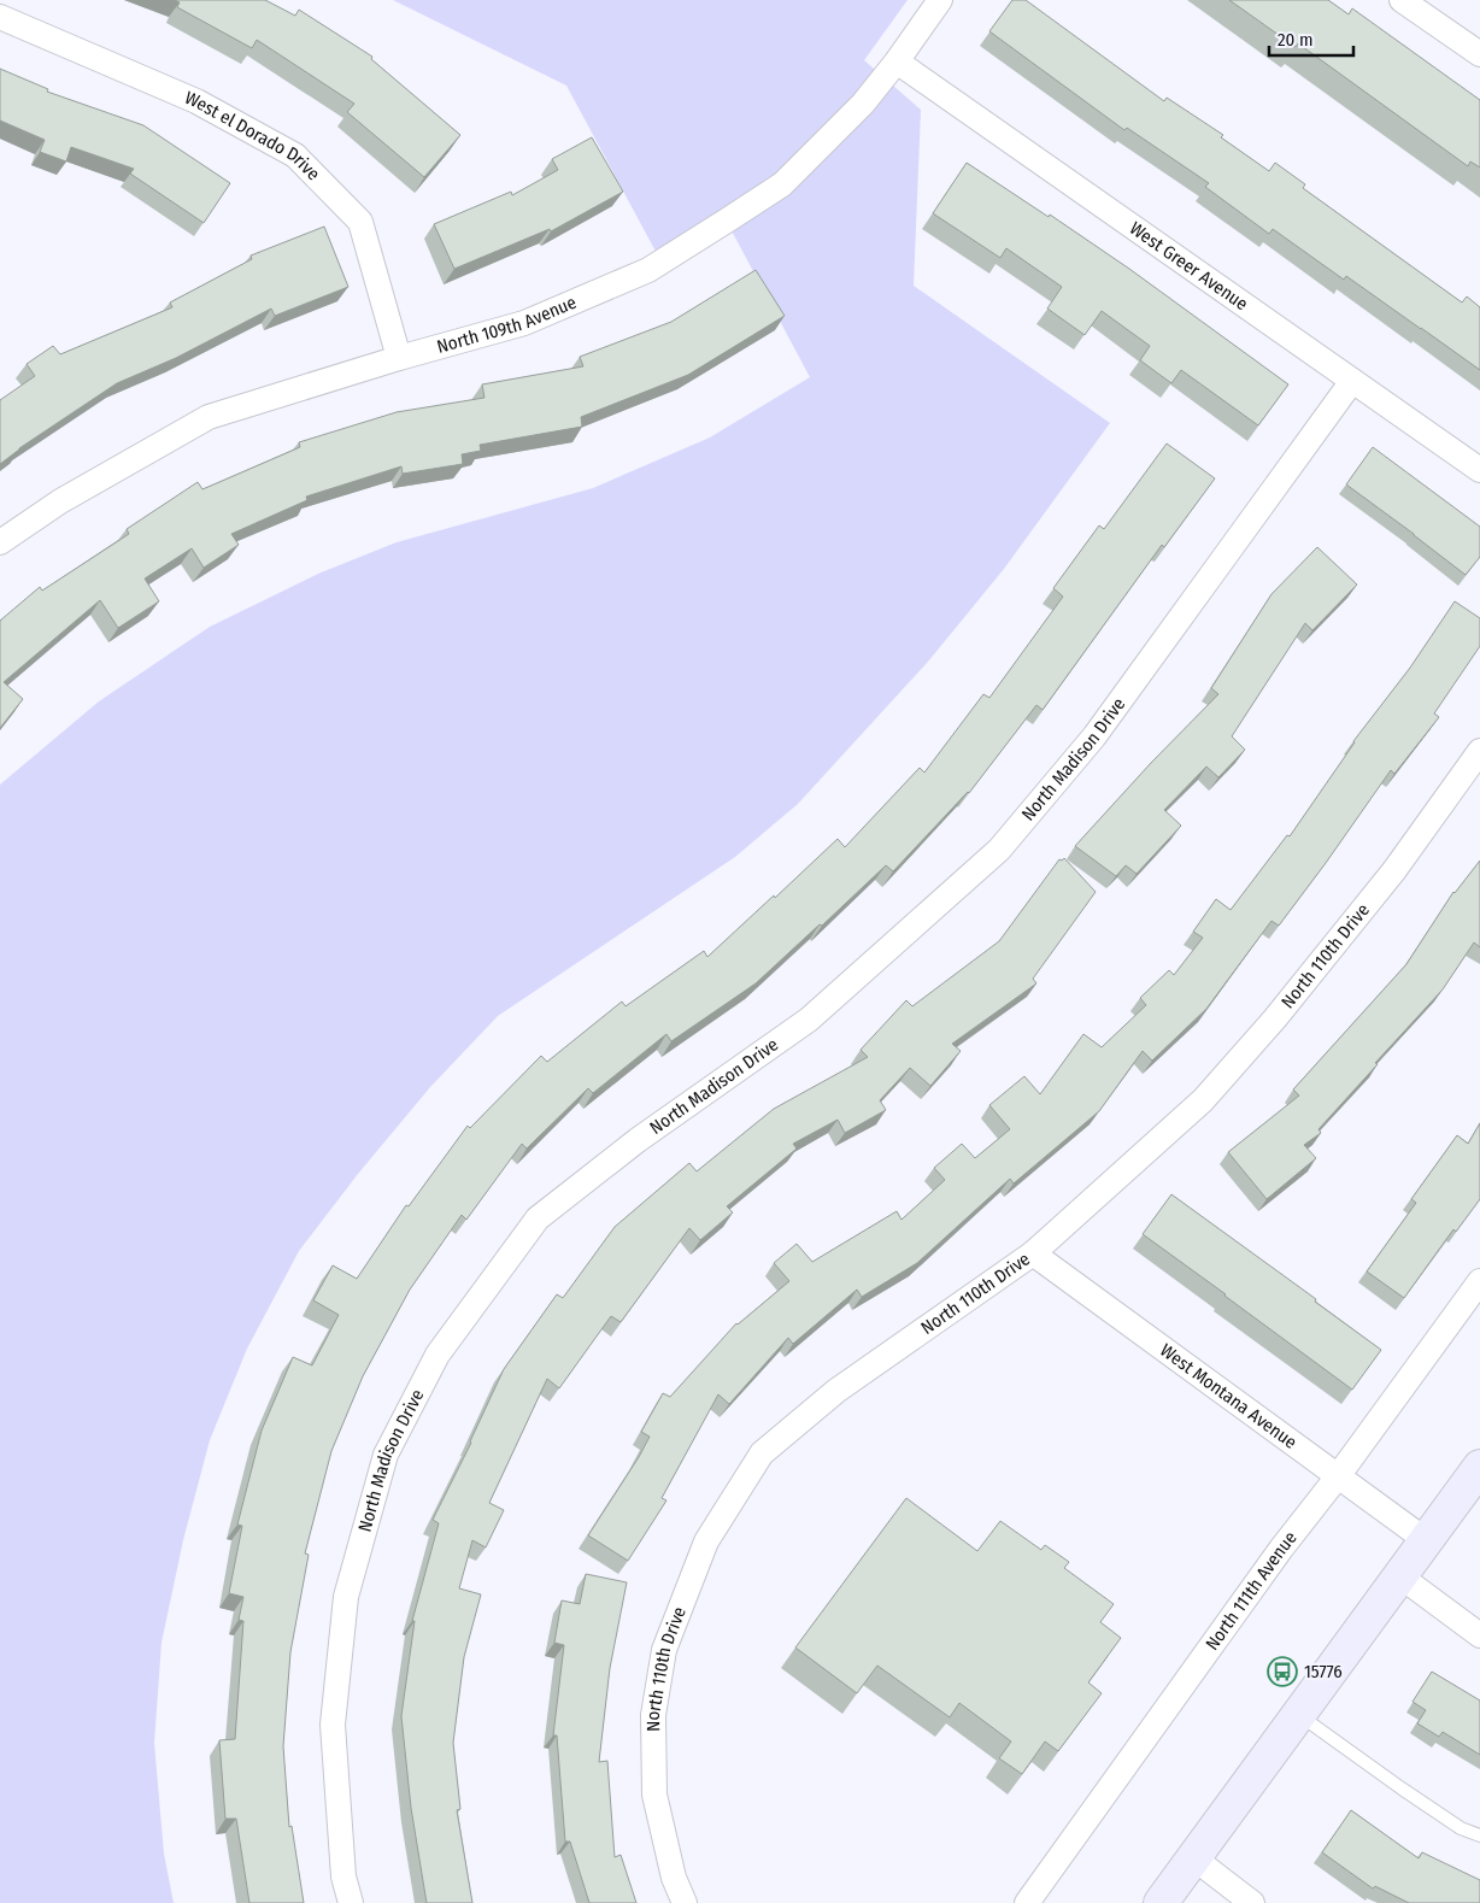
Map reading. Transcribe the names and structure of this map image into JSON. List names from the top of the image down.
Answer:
{
  "streets": {
    "street": [
      "West el Dorado Drive",
      "West Greer Avenue",
      "North 109th Avenue",
      "North Madison Drive",
      "North 110th Drive",
      "West Montana Avenue",
      "North 111th Avenue"
    ]
  },
  "crossings": [
    ["West el Dorado Drive", "North 109th Avenue"],
    ["West Greer Avenue", "North 109th Avenue"],
    ["West Greer Avenue", "North Madison Drive"],
    ["North 110th Drive", "West Montana Avenue"],
    ["West Montana Avenue", "North 111th Avenue"]
  ],
  "places": {
    "bus stop": ["15776"]
  },
  "scale_bar": "20 m"
}
